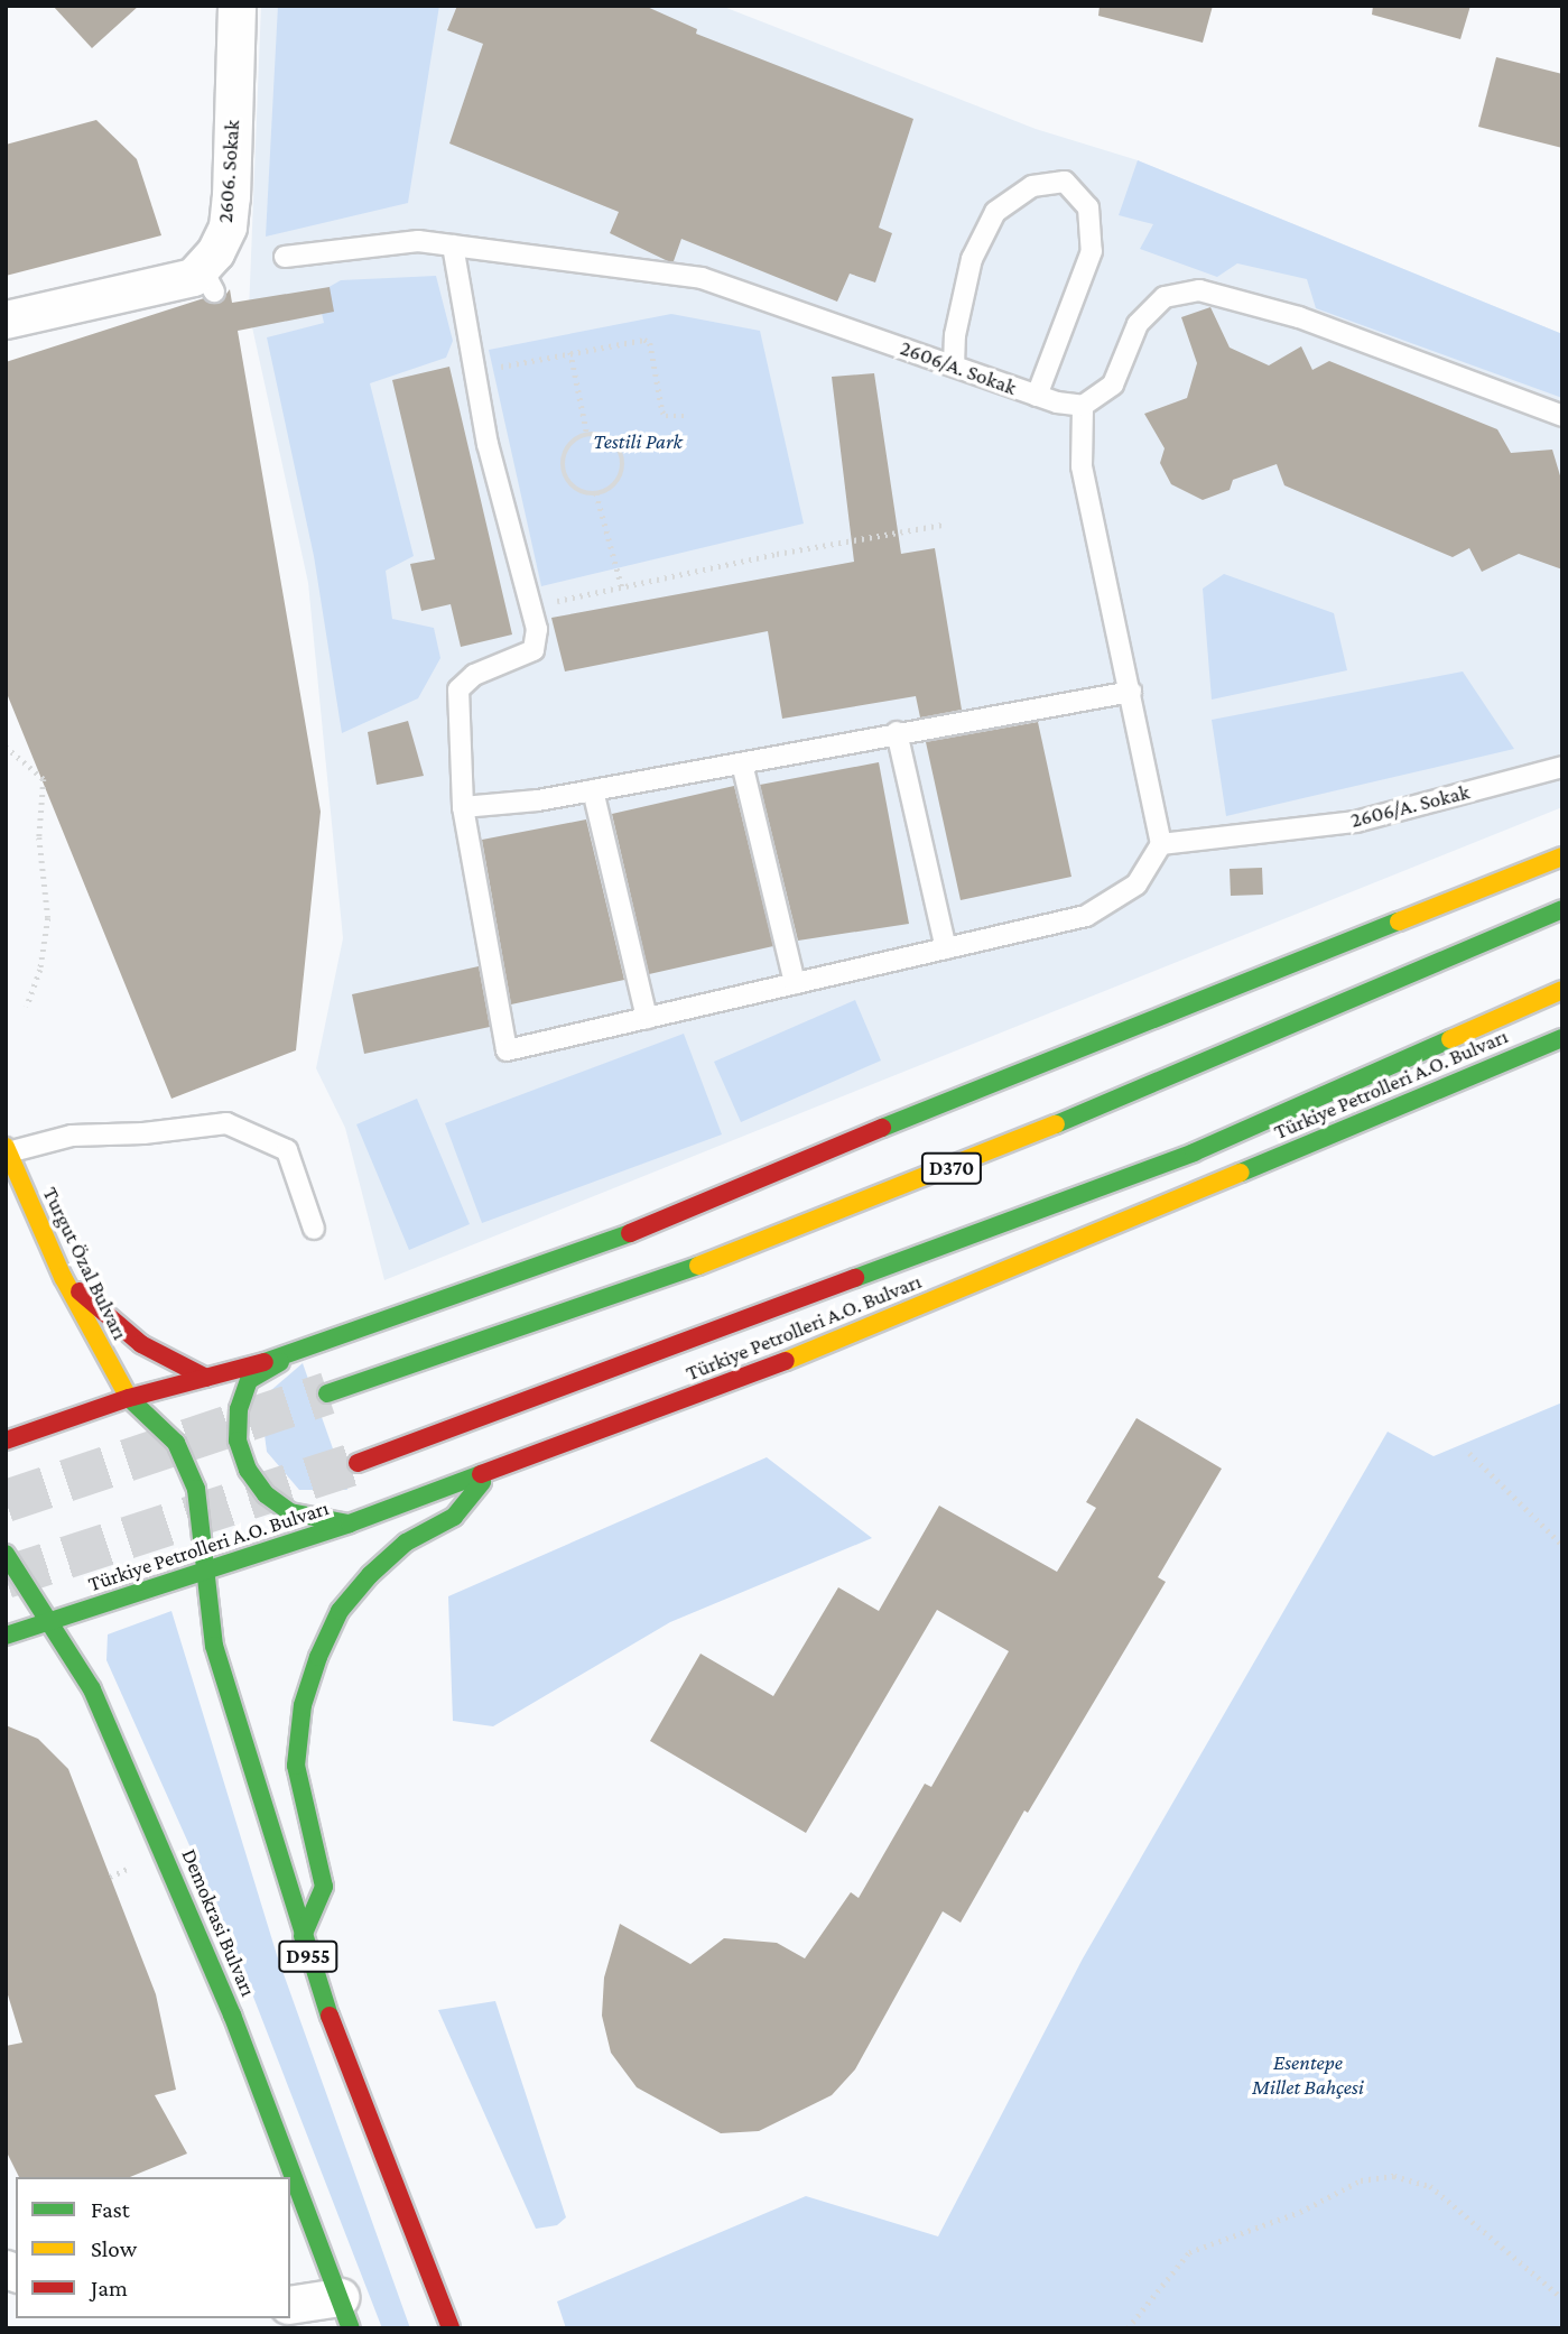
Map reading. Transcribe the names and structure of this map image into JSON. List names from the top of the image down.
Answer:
{
  "streets": {
    "main road": [
      "Türkiye Petrolleri A.O. Bulvarı",
      "D370",
      "Turgut Özal Bulvarı",
      "Demokrasi Bulvarı",
      "D955"
    ],
    "street": ["2606. Sokak"],
    "lane": ["2606/A. Sokak"]
  },
  "crossings": [
    ["Türkiye Petrolleri A.O. Bulvarı", "Demokrasi Bulvarı"],
    ["Türkiye Petrolleri A.O. Bulvarı", "D955"]
  ],
  "parks": ["Testili Park", "Esentepe Millet Bahçesi"],
  "legend": ["Fast", "Slow", "Jam"]
}
